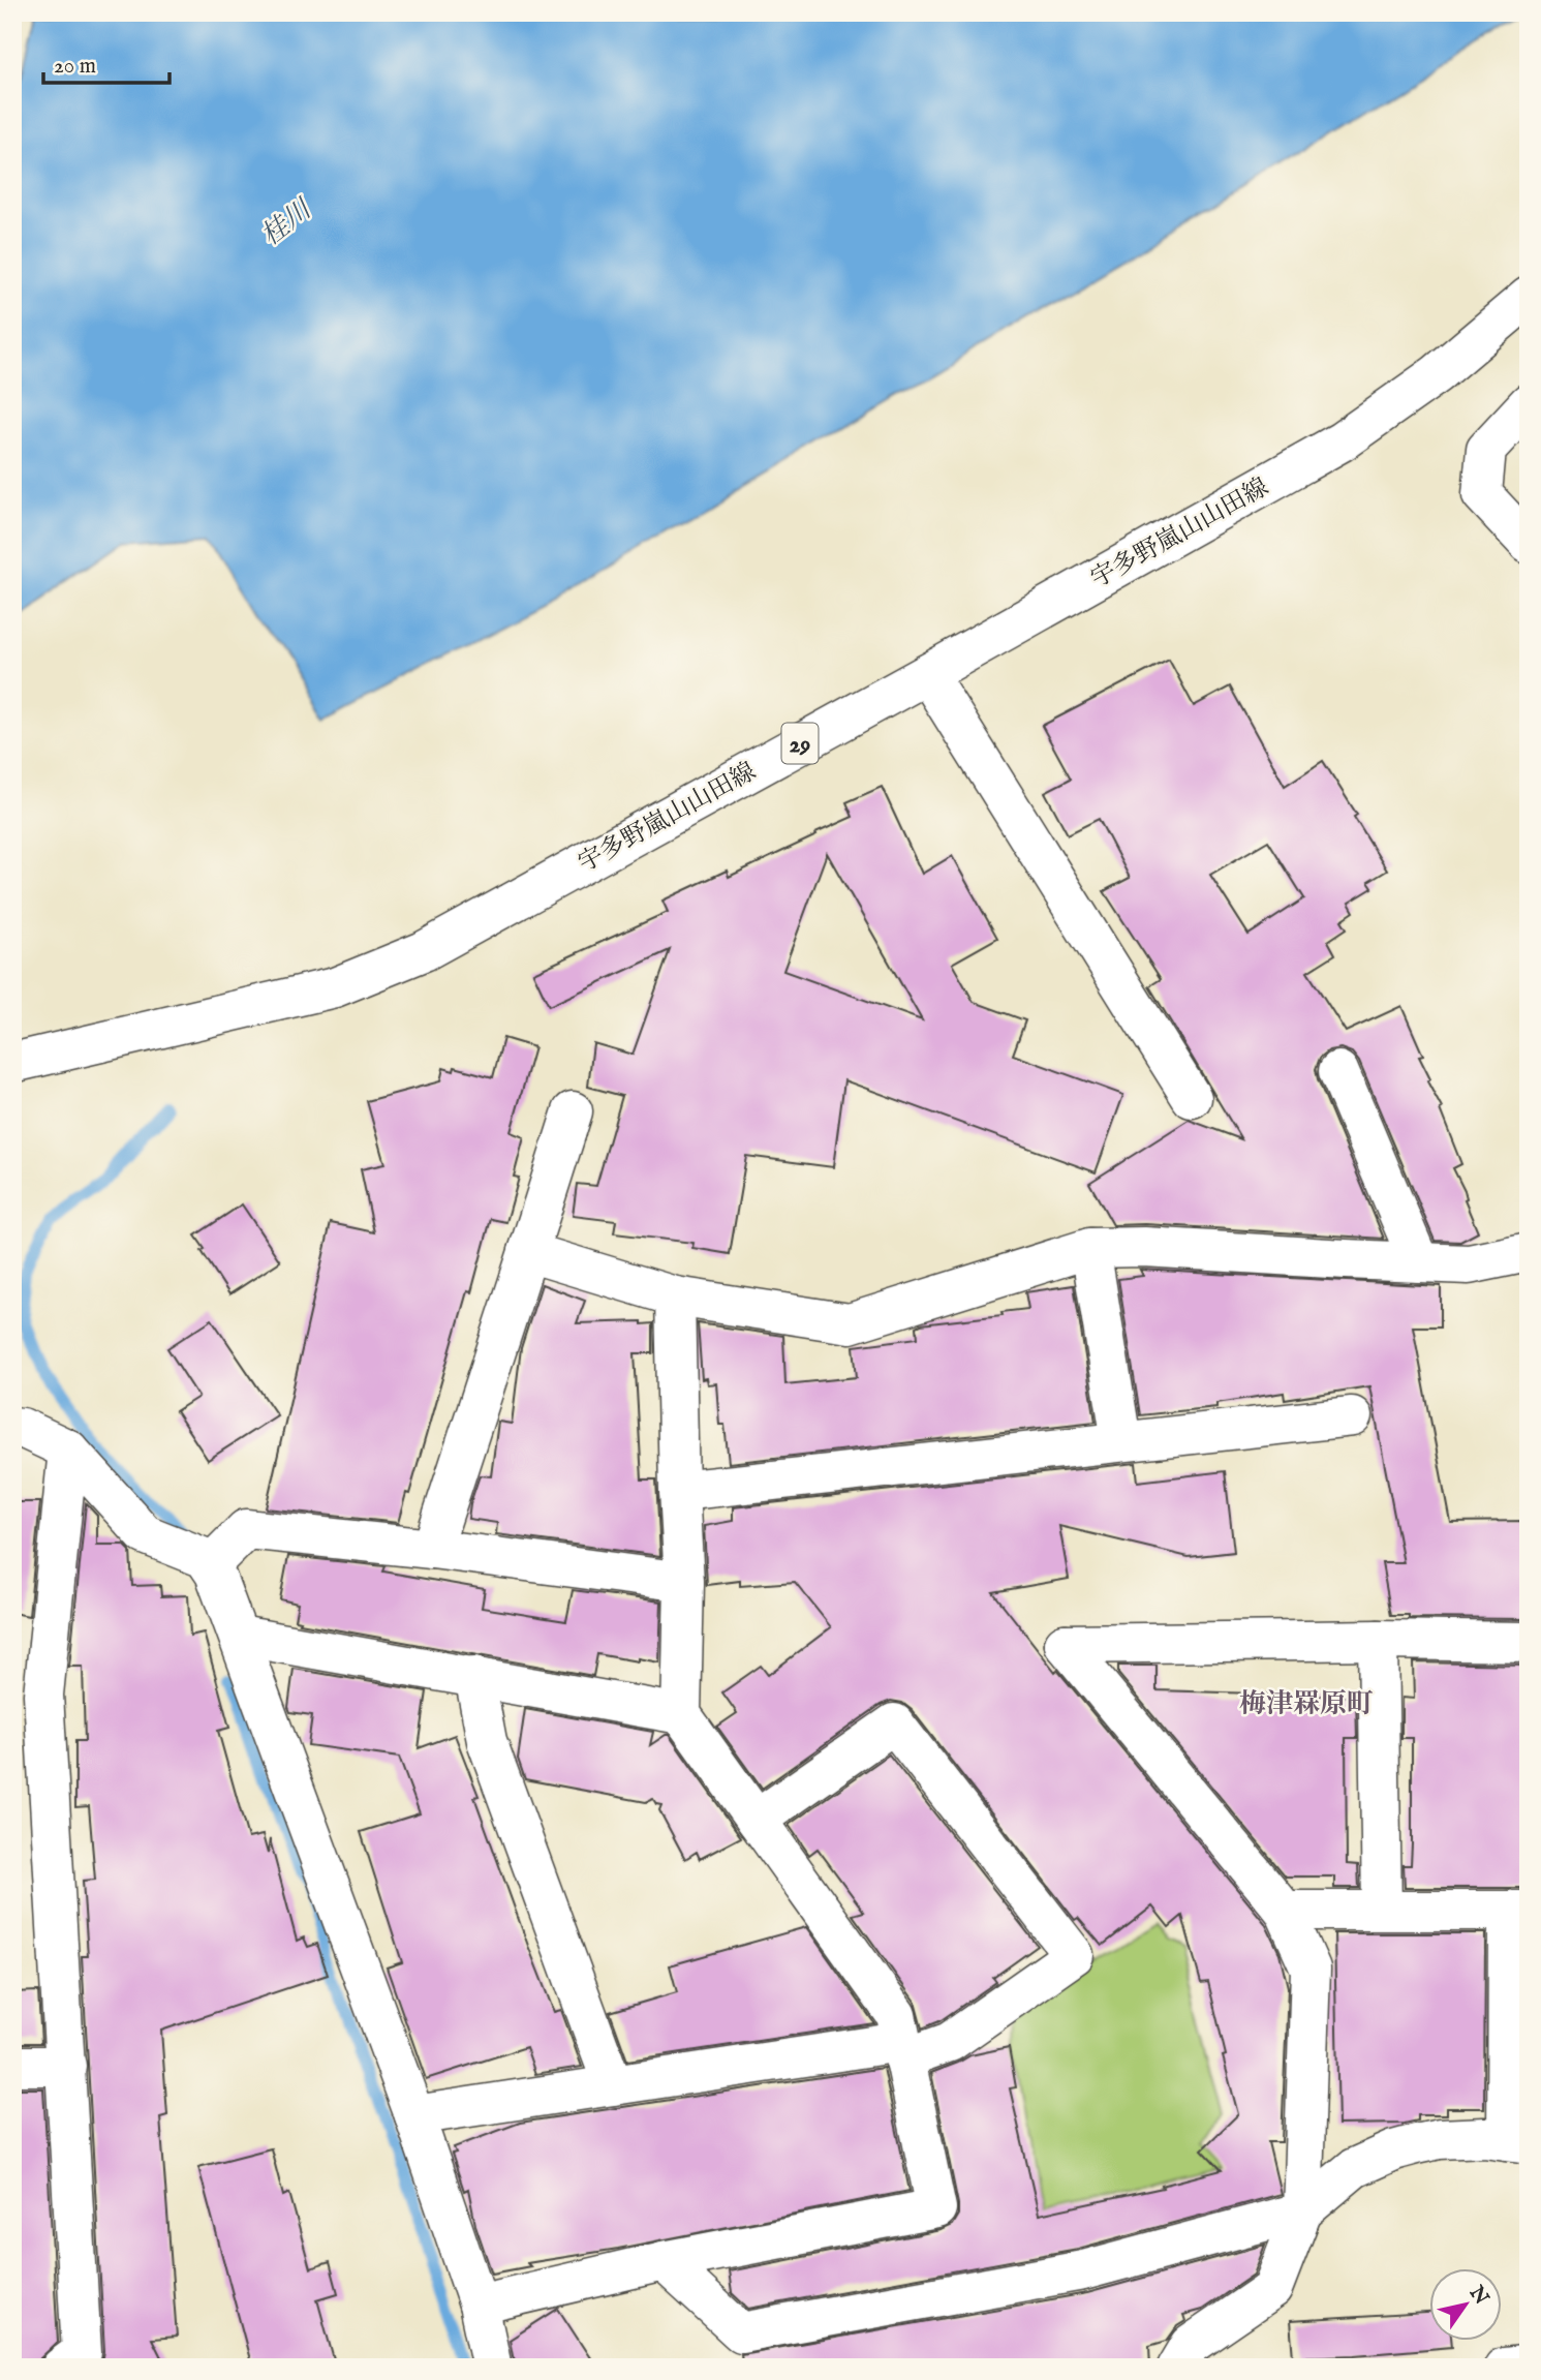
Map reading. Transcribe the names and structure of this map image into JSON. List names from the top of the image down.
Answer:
{
  "streets": {
    "street": ["宇多野嵐山山田線", "29"]
  },
  "districts": ["梅津罧原町"],
  "water": ["桂川"],
  "scale_bar": "20 m",
  "north": "top right"
}
